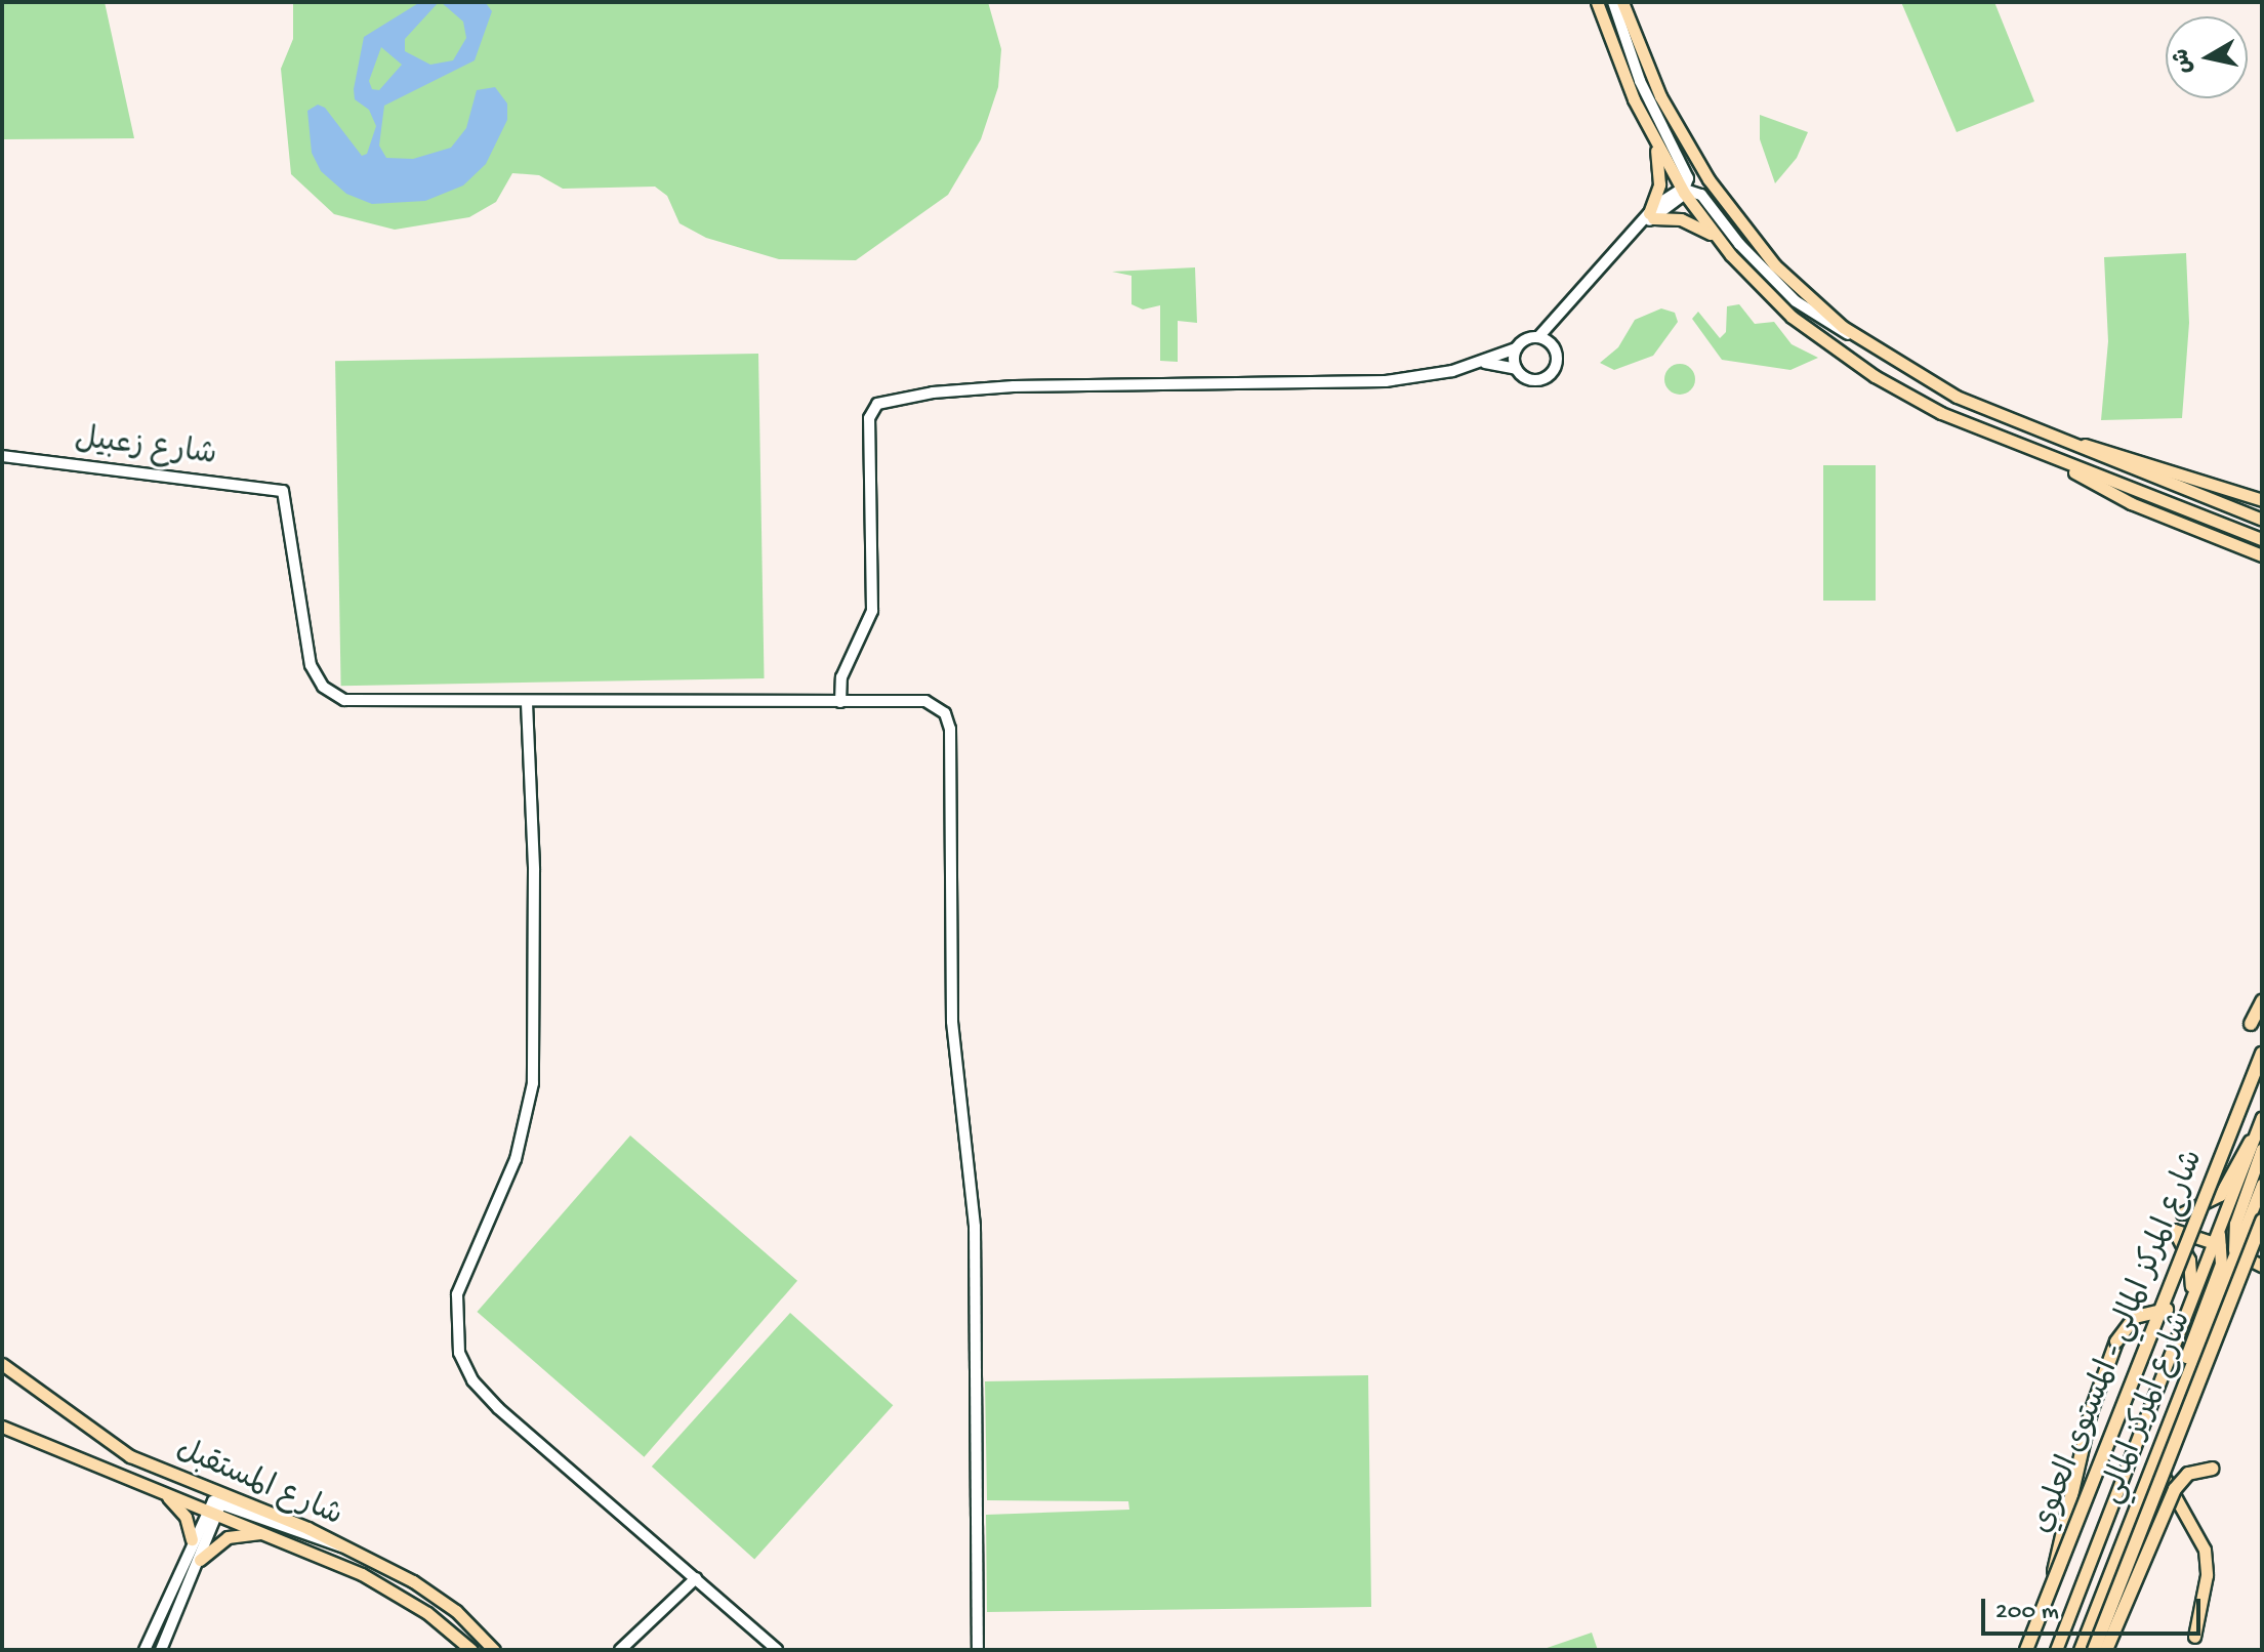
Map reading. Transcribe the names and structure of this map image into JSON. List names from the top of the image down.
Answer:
{
  "streets": {
    "highway": ["شارع المركز المالي - المستوى العلوي"],
    "main road": ["شارع المركز المالي", "شارع المستقبل"],
    "street": ["شارع زعبيل"]
  },
  "scale_bar": "200 m",
  "north": "left"
}
